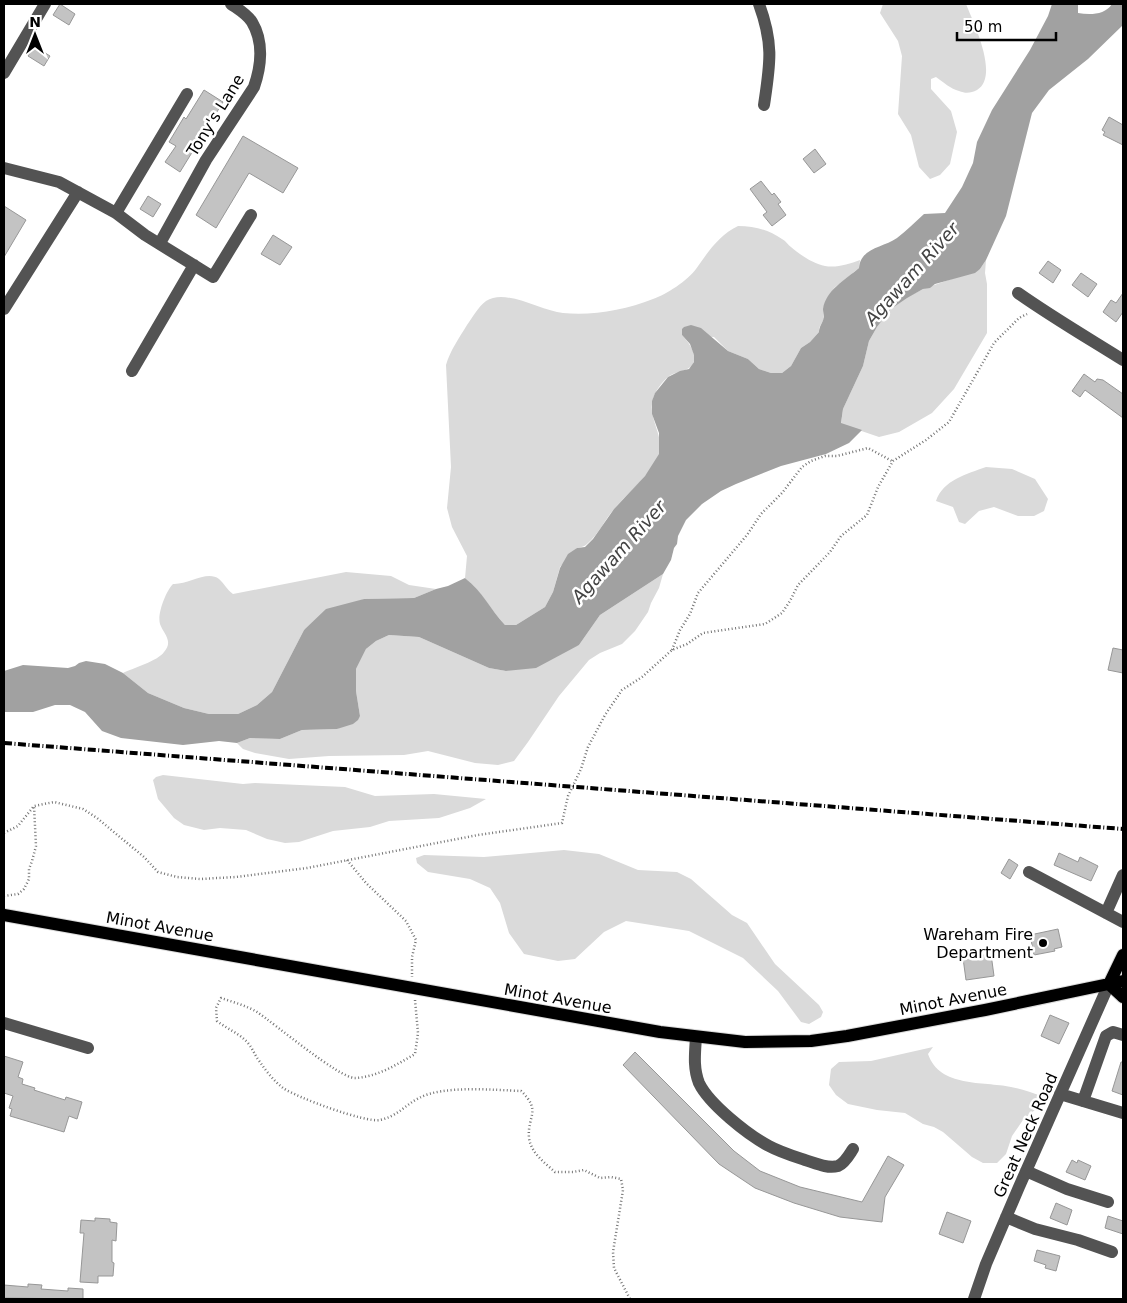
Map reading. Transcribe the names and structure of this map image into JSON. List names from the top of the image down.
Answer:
{
  "streets": {
    "main road": ["Minot Avenue"],
    "street": ["Tony's Lane", "Great Neck Road"]
  },
  "crossings": [
    ["Minot Avenue", "Great Neck Road"]
  ],
  "water": ["Agawam River"],
  "places": ["Wareham Fire Department"],
  "scale_bar": "50 m",
  "north": "top"
}
